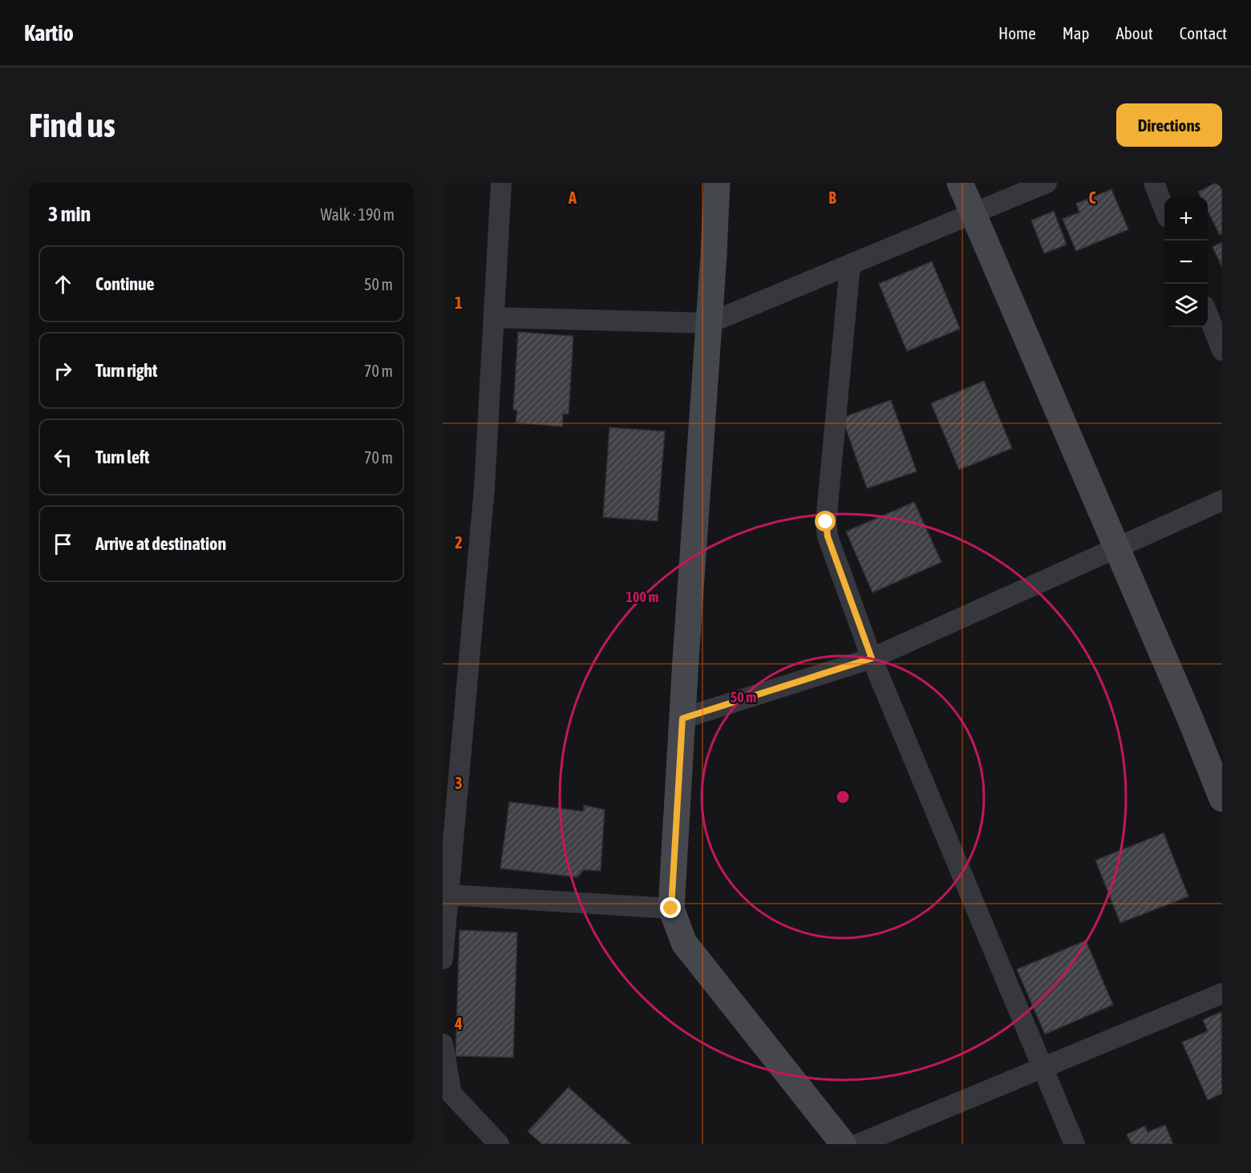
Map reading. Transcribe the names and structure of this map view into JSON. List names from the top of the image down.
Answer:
{
  "page": {
    "header": "Kartio",
    "nav": [
      "Home",
      "Map",
      "About",
      "Contact"
    ],
    "buttons": "Directions",
    "title": "Find us",
    "heading": ["3 min", "Walk · 190 m"],
    "map_buttons": ["+", "−"],
    "list": [
      ["Continue", "50 m"],
      ["Turn right", "70 m"],
      ["Turn left", "70 m"],
      "Arrive at destination"
    ]
  },
  "grid": {
    "columns": ["A", "B", "C"],
    "rows": [
      "1",
      "2",
      "3",
      "4"
    ]
  },
  "rings": ["100 m", "50 m"]
}
